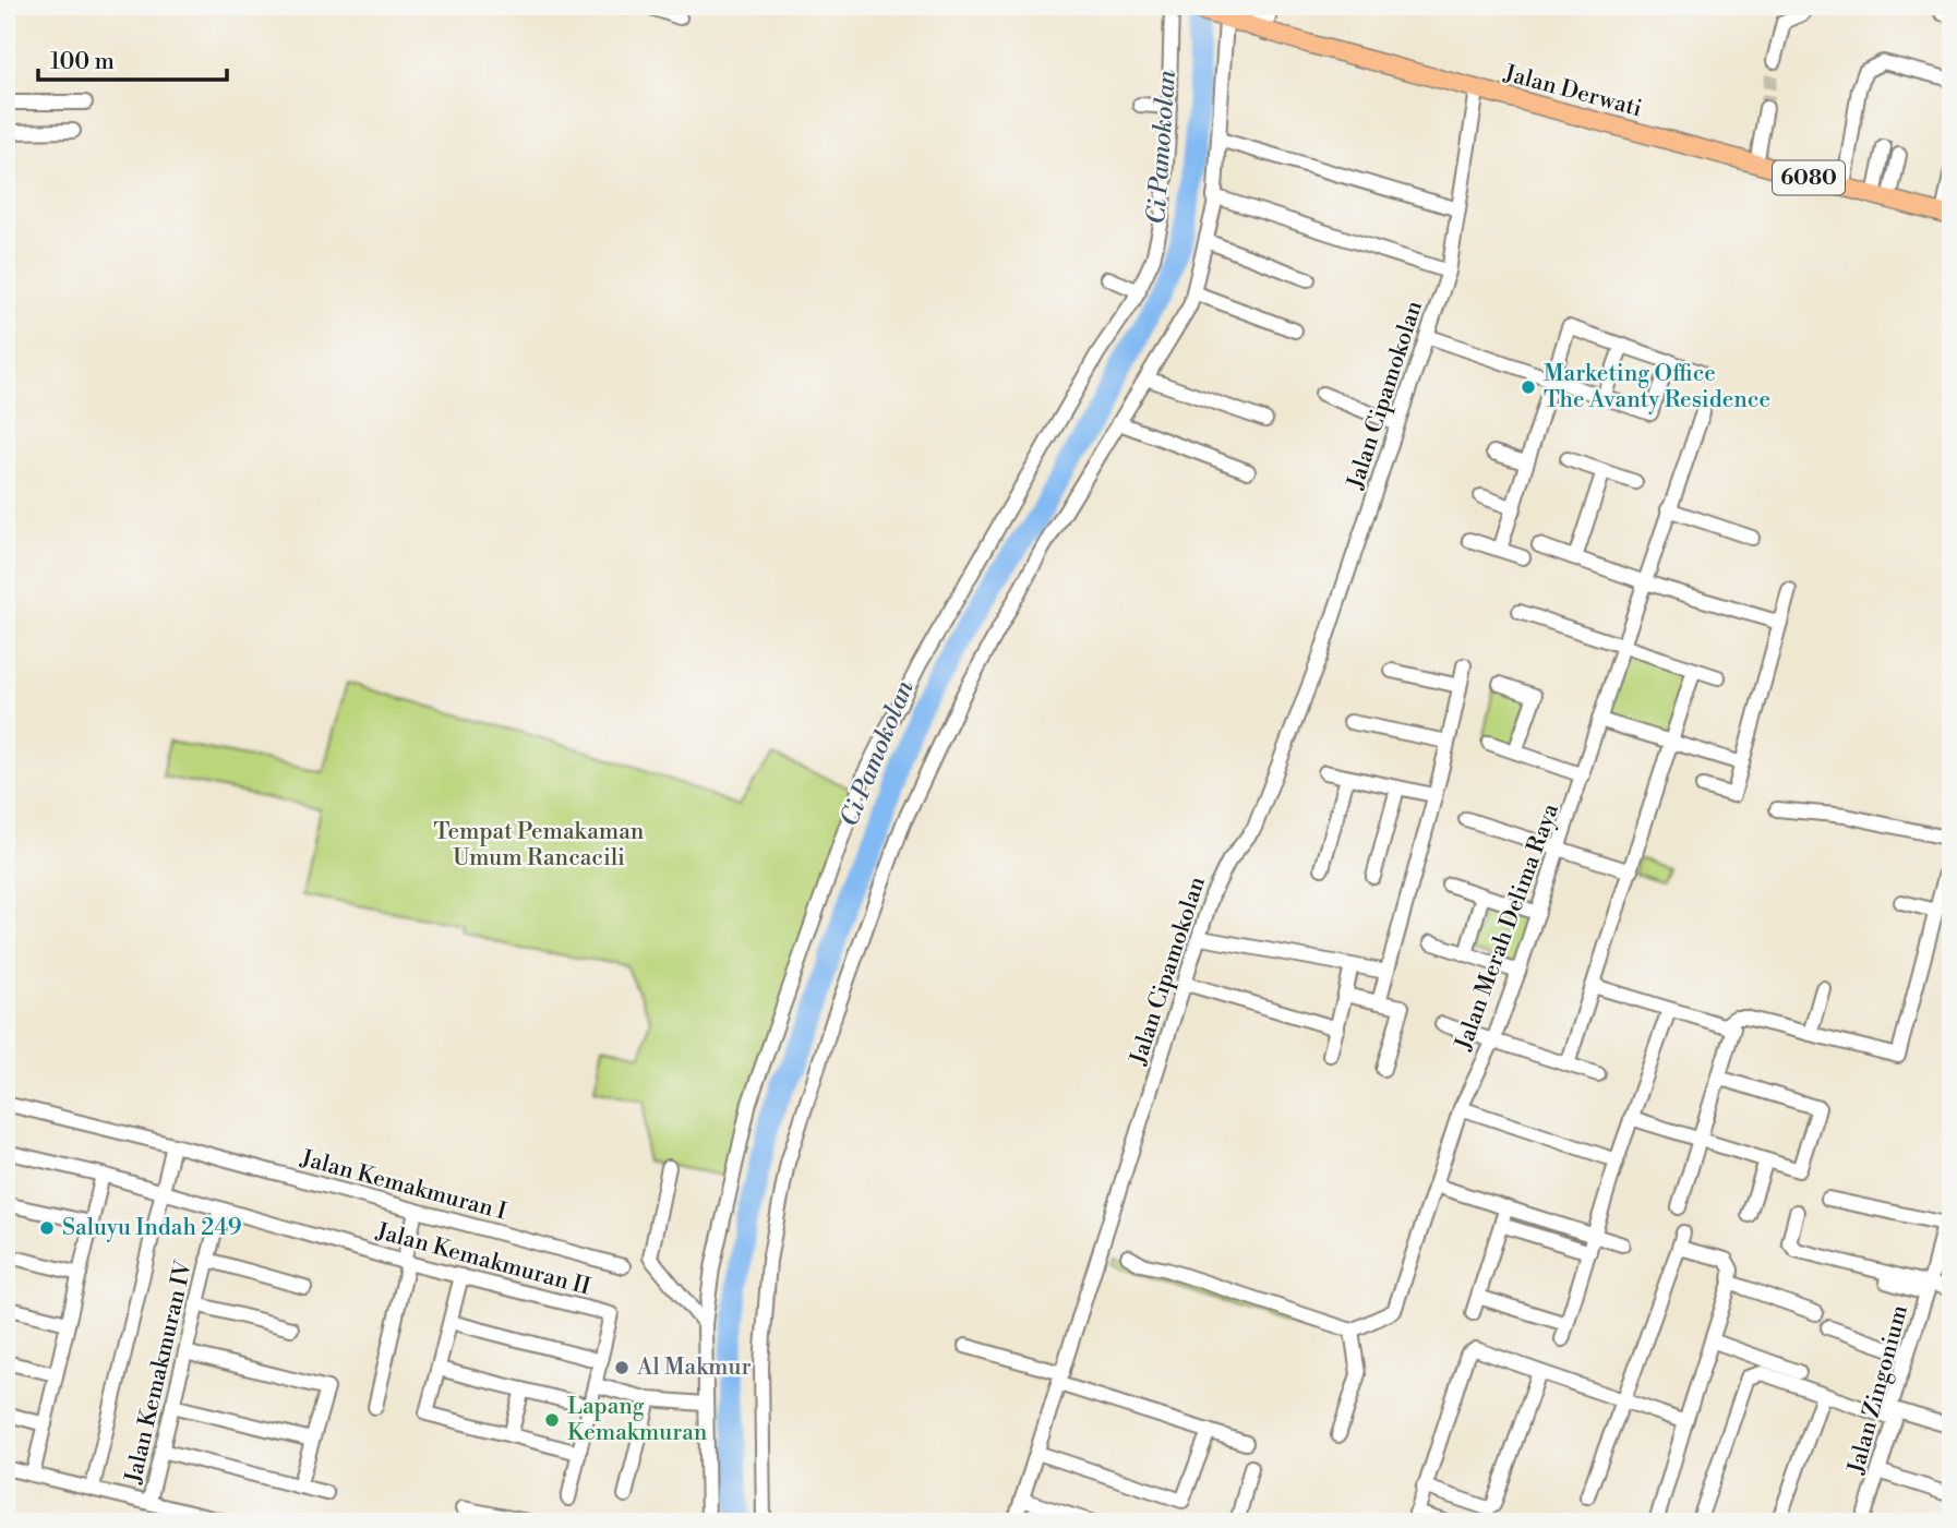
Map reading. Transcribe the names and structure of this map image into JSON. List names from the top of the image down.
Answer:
{
  "streets": {
    "main road": ["Jalan Derwati", "6080"],
    "street": [
      "Jalan Cipamokolan",
      "Jalan Merah Delima Raya",
      "Jalan Kemakmuran I",
      "Jalan Kemakmuran II",
      "Jalan Kemakmuran IV",
      "Jalan Zingonium"
    ]
  },
  "crossings": [
    ["Jalan Derwati", "Jalan Cipamokolan"],
    ["Jalan Kemakmuran II", "Jalan Kemakmuran IV"]
  ],
  "water": ["Ci Pamokolan"],
  "parks": ["Tempat Pemakaman Umum Rancacili"],
  "places": [
    "Marketing Office The Avanty Residence",
    "Saluyu Indah 249",
    "Al Makmur",
    "Lapang Kemakmuran"
  ],
  "scale_bar": "100 m"
}
